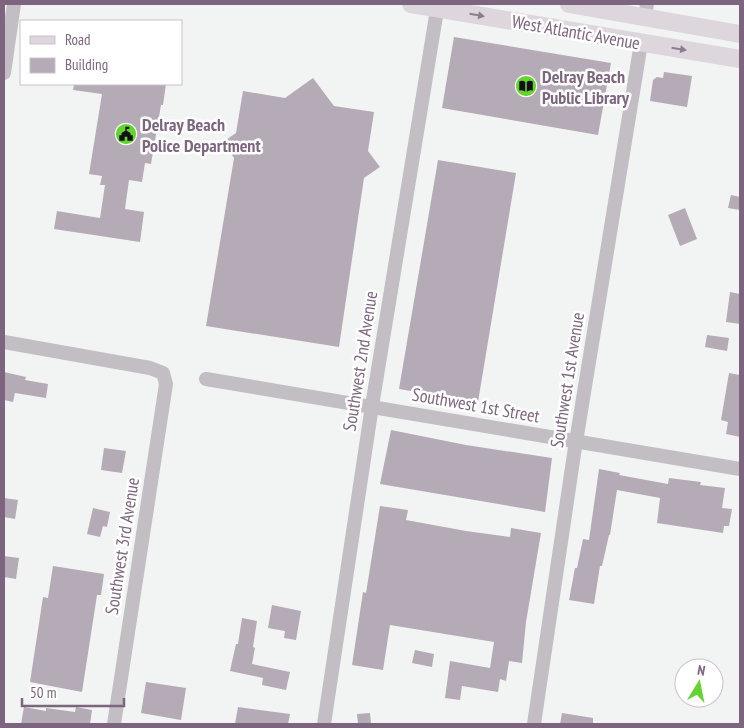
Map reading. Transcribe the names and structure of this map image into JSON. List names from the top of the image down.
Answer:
{
  "streets": {
    "main road": ["West Atlantic Avenue"],
    "street": [
      "Southwest 2nd Avenue",
      "Southwest 1st Avenue",
      "Southwest 1st Street",
      "Southwest 3rd Avenue"
    ]
  },
  "crossings": [
    ["West Atlantic Avenue", "Southwest 2nd Avenue"],
    ["West Atlantic Avenue", "Southwest 1st Avenue"],
    ["Southwest 2nd Avenue", "Southwest 1st Street"],
    ["Southwest 1st Avenue", "Southwest 1st Street"]
  ],
  "places": {
    "library": ["Delray Beach Public Library"],
    "public building": ["Delray Beach Police Department"]
  },
  "legend": ["Road", "Building"],
  "scale_bar": "50 m",
  "north": "top"
}
